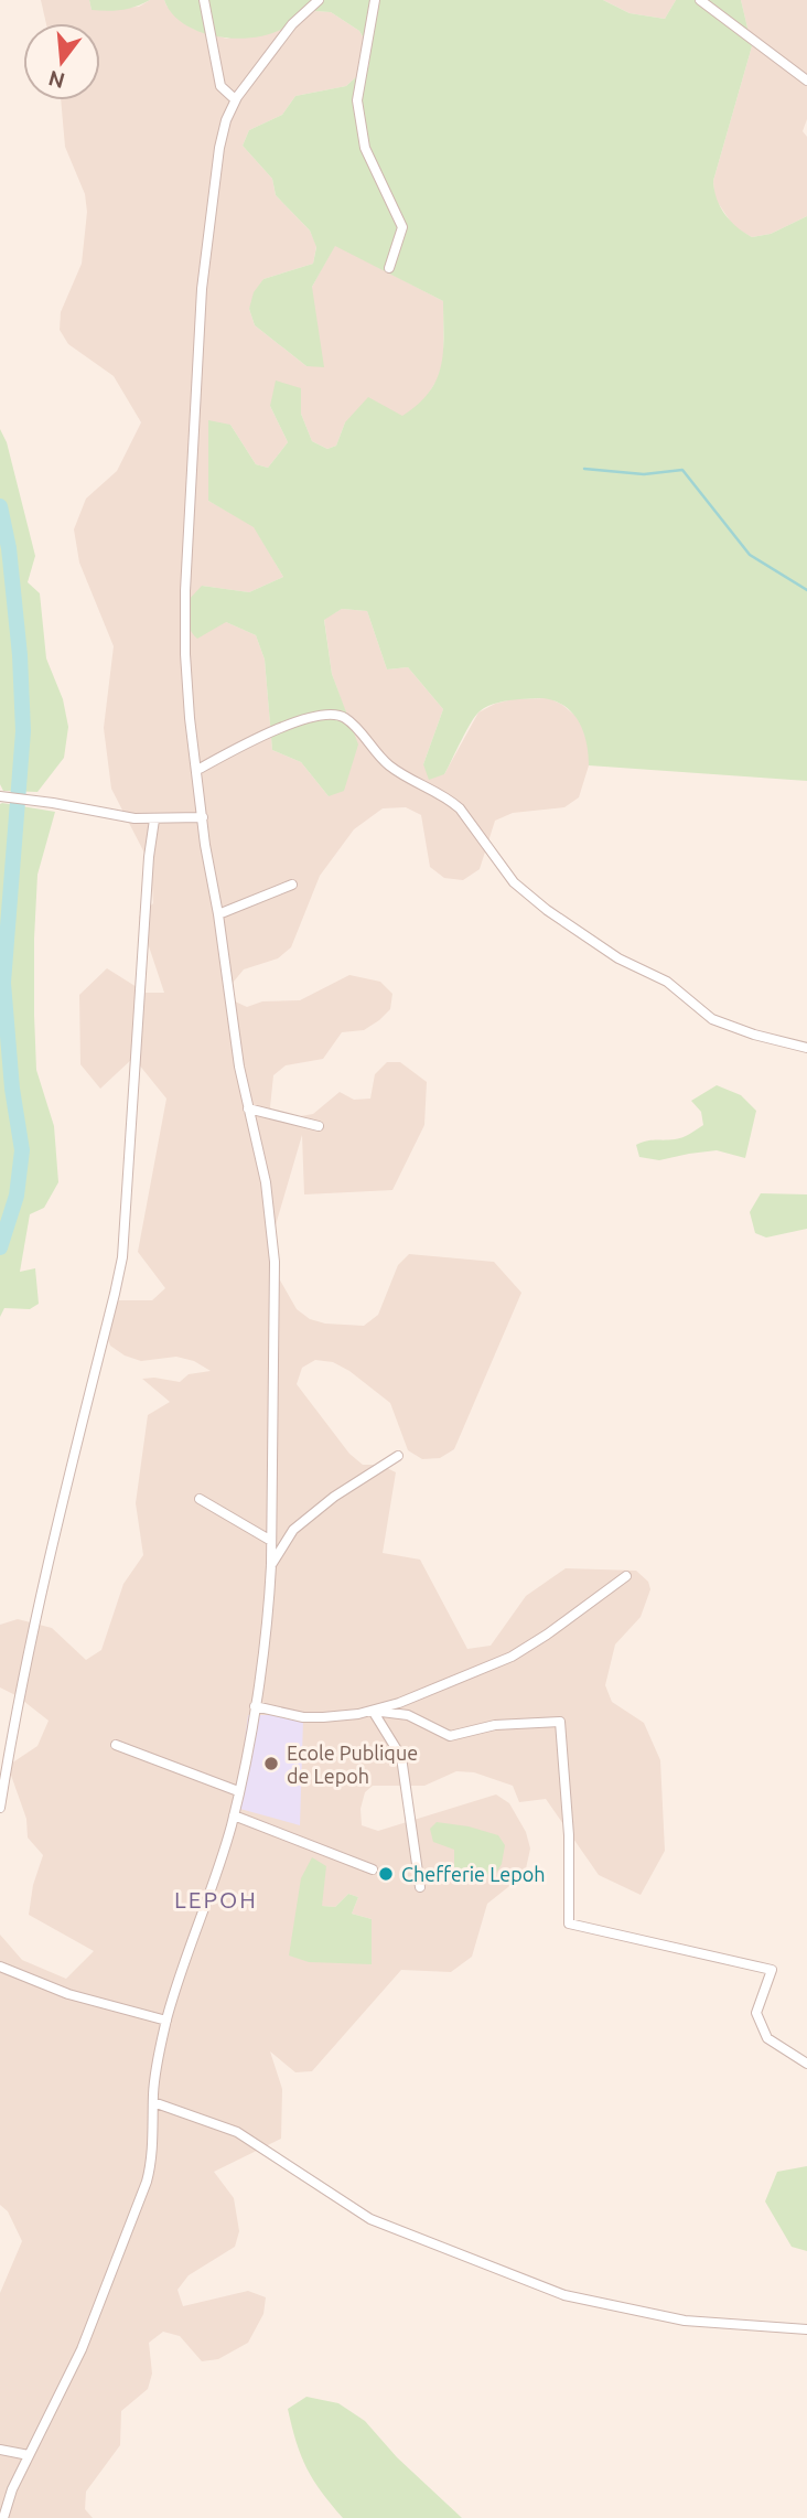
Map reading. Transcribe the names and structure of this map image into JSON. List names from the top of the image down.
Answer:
{
  "districts": ["LEPOH"],
  "places": ["Ecole Publique de Lepoh", "Chefferie Lepoh"],
  "north": "bottom"
}
